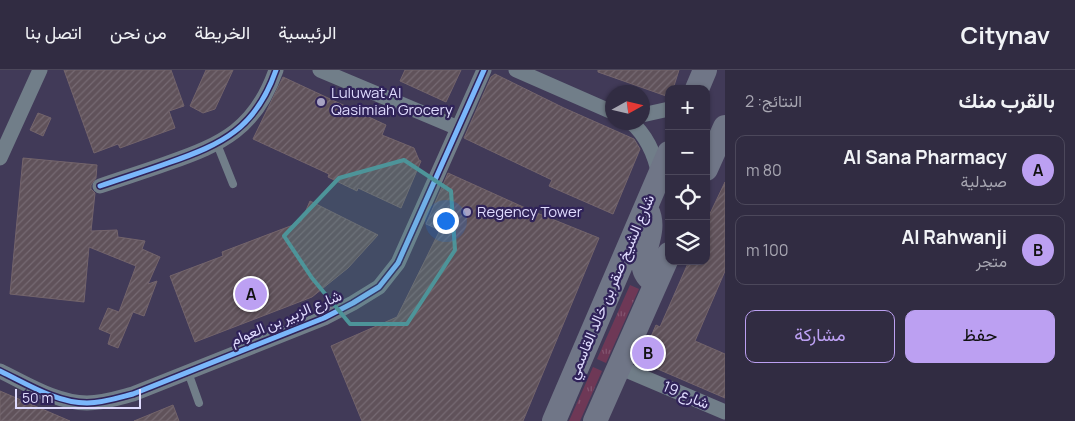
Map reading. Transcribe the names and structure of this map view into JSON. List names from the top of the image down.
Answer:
{
  "streets": {
    "main road": ["شارع الشيخ صقر بن خالد القاسمي"],
    "street": ["شارع الزبير بن العوام", "شارع 19"]
  },
  "places": ["Luluwat Al Qasimiah Grocery", "Regency Tower"],
  "scale_bar": "50 m",
  "north": "right",
  "page": {
    "header": "Citynav",
    "nav": [
      "الرئيسية",
      "الخريطة",
      "من نحن",
      "اتصل بنا"
    ],
    "heading": ["بالقرب منك", "النتائج: 2"],
    "map_buttons": ["+", "−"],
    "list": [
      {
        "mark": "A",
        "name": "Al Sana Pharmacy",
        "note": "صيدلية",
        "value": "80 m"
      },
      {
        "mark": "B",
        "name": "Al Rahwanji",
        "note": "متجر",
        "value": "100 m"
      }
    ],
    "pins": ["A", "B"],
    "buttons": ["حفظ", "مشاركة"],
    "scale": "50 m"
  }
}
